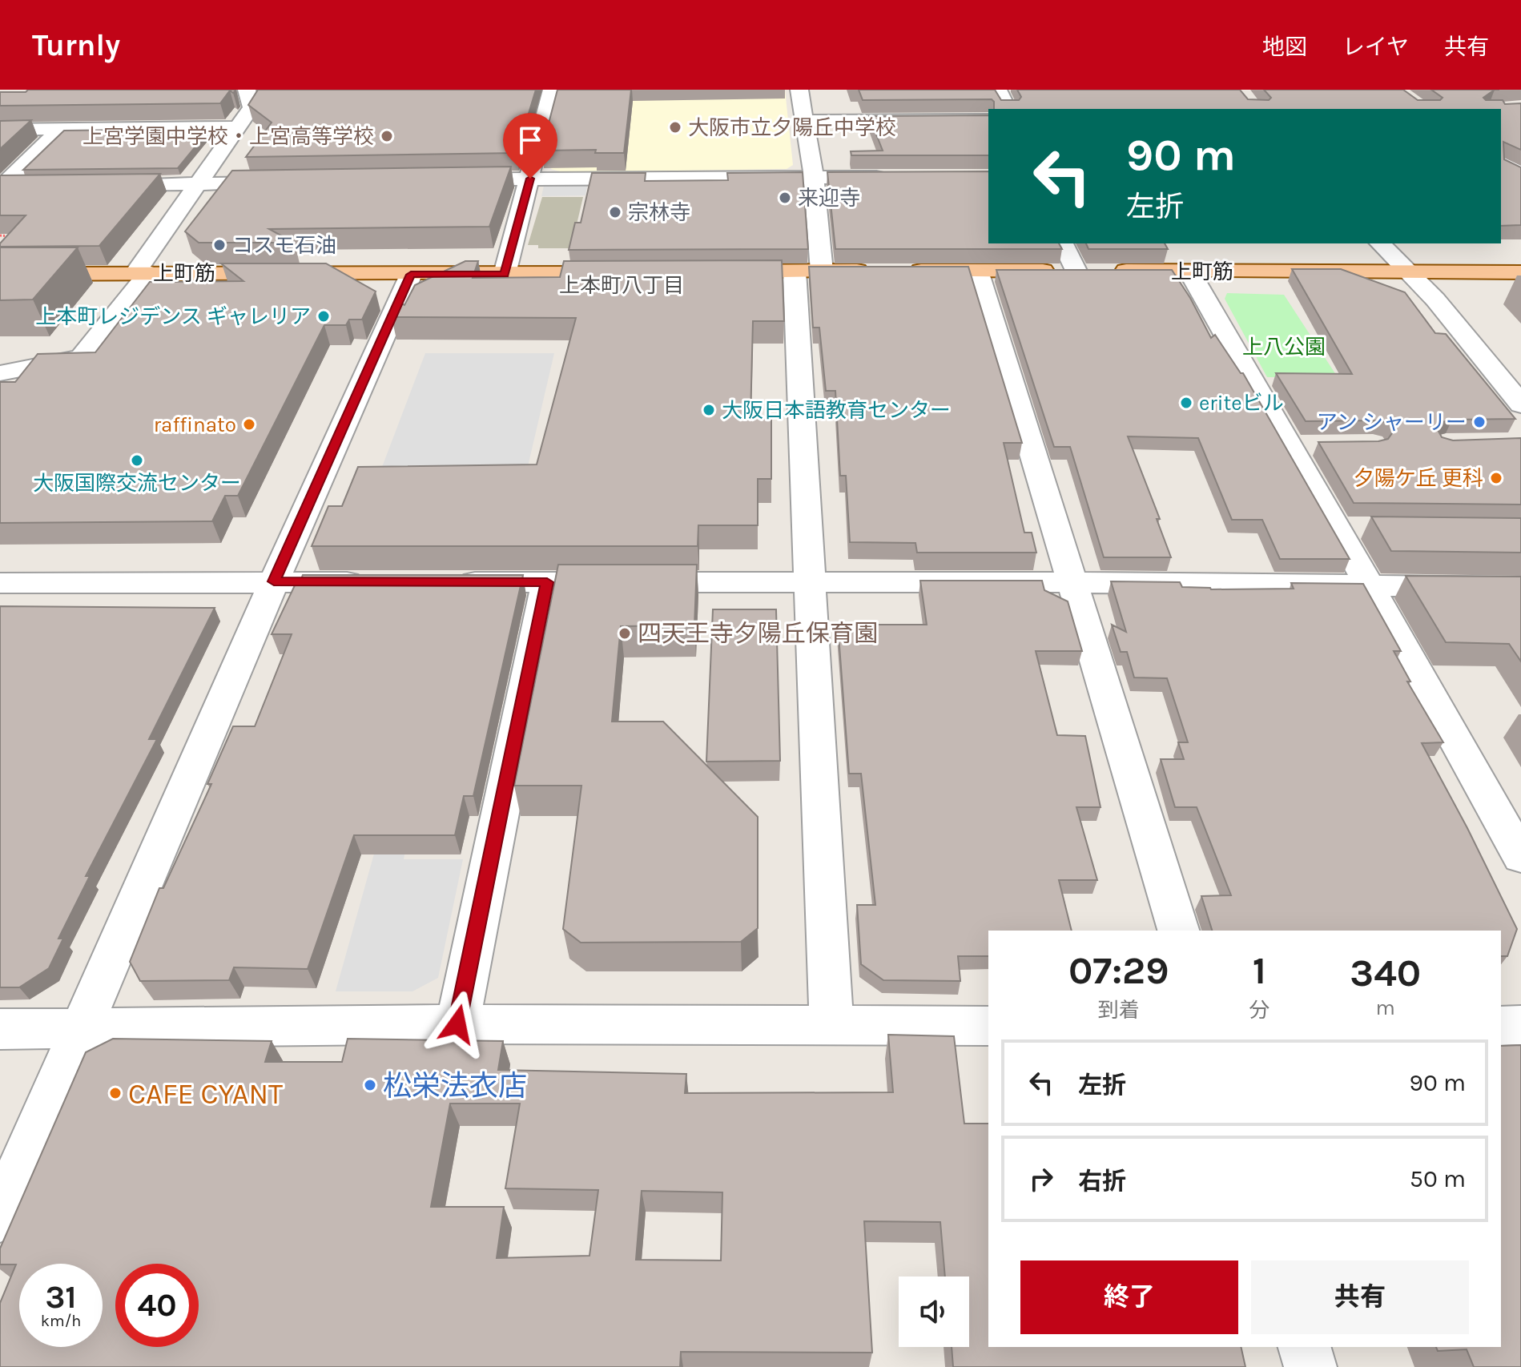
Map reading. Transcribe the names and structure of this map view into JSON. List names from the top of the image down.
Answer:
{
  "streets": {
    "main road": ["上町筋"]
  },
  "districts": ["上本町八丁目"],
  "parks": ["上八公園"],
  "places": [
    "大阪市立夕陽丘中学校",
    "上宮学園中学校・上宮高等学校",
    "来迎寺",
    "宗林寺",
    "コスモ石油",
    "上本町レジデンス ギャレリア",
    "eriteビル",
    "大阪日本語教育センター",
    "アン シャーリー",
    "raffinato",
    "大阪国際交流センター",
    "夕陽ケ丘 更科",
    "四天王寺夕陽丘保育園",
    "松栄法衣店",
    "CAFE CYANT"
  ],
  "page": {
    "header": "Turnly",
    "nav": ["地図", "レイヤ", "共有"],
    "turn": ["90 m", "左折"],
    "eta": [
      "07:29",
      "到着",
      "1",
      "分",
      "340",
      "m"
    ],
    "list": [
      {
        "name": "左折",
        "value": "90 m"
      },
      {
        "name": "右折",
        "value": "50 m"
      }
    ],
    "buttons": ["終了", "共有"],
    "speed": "31 km/h",
    "limit": "40"
  }
}
